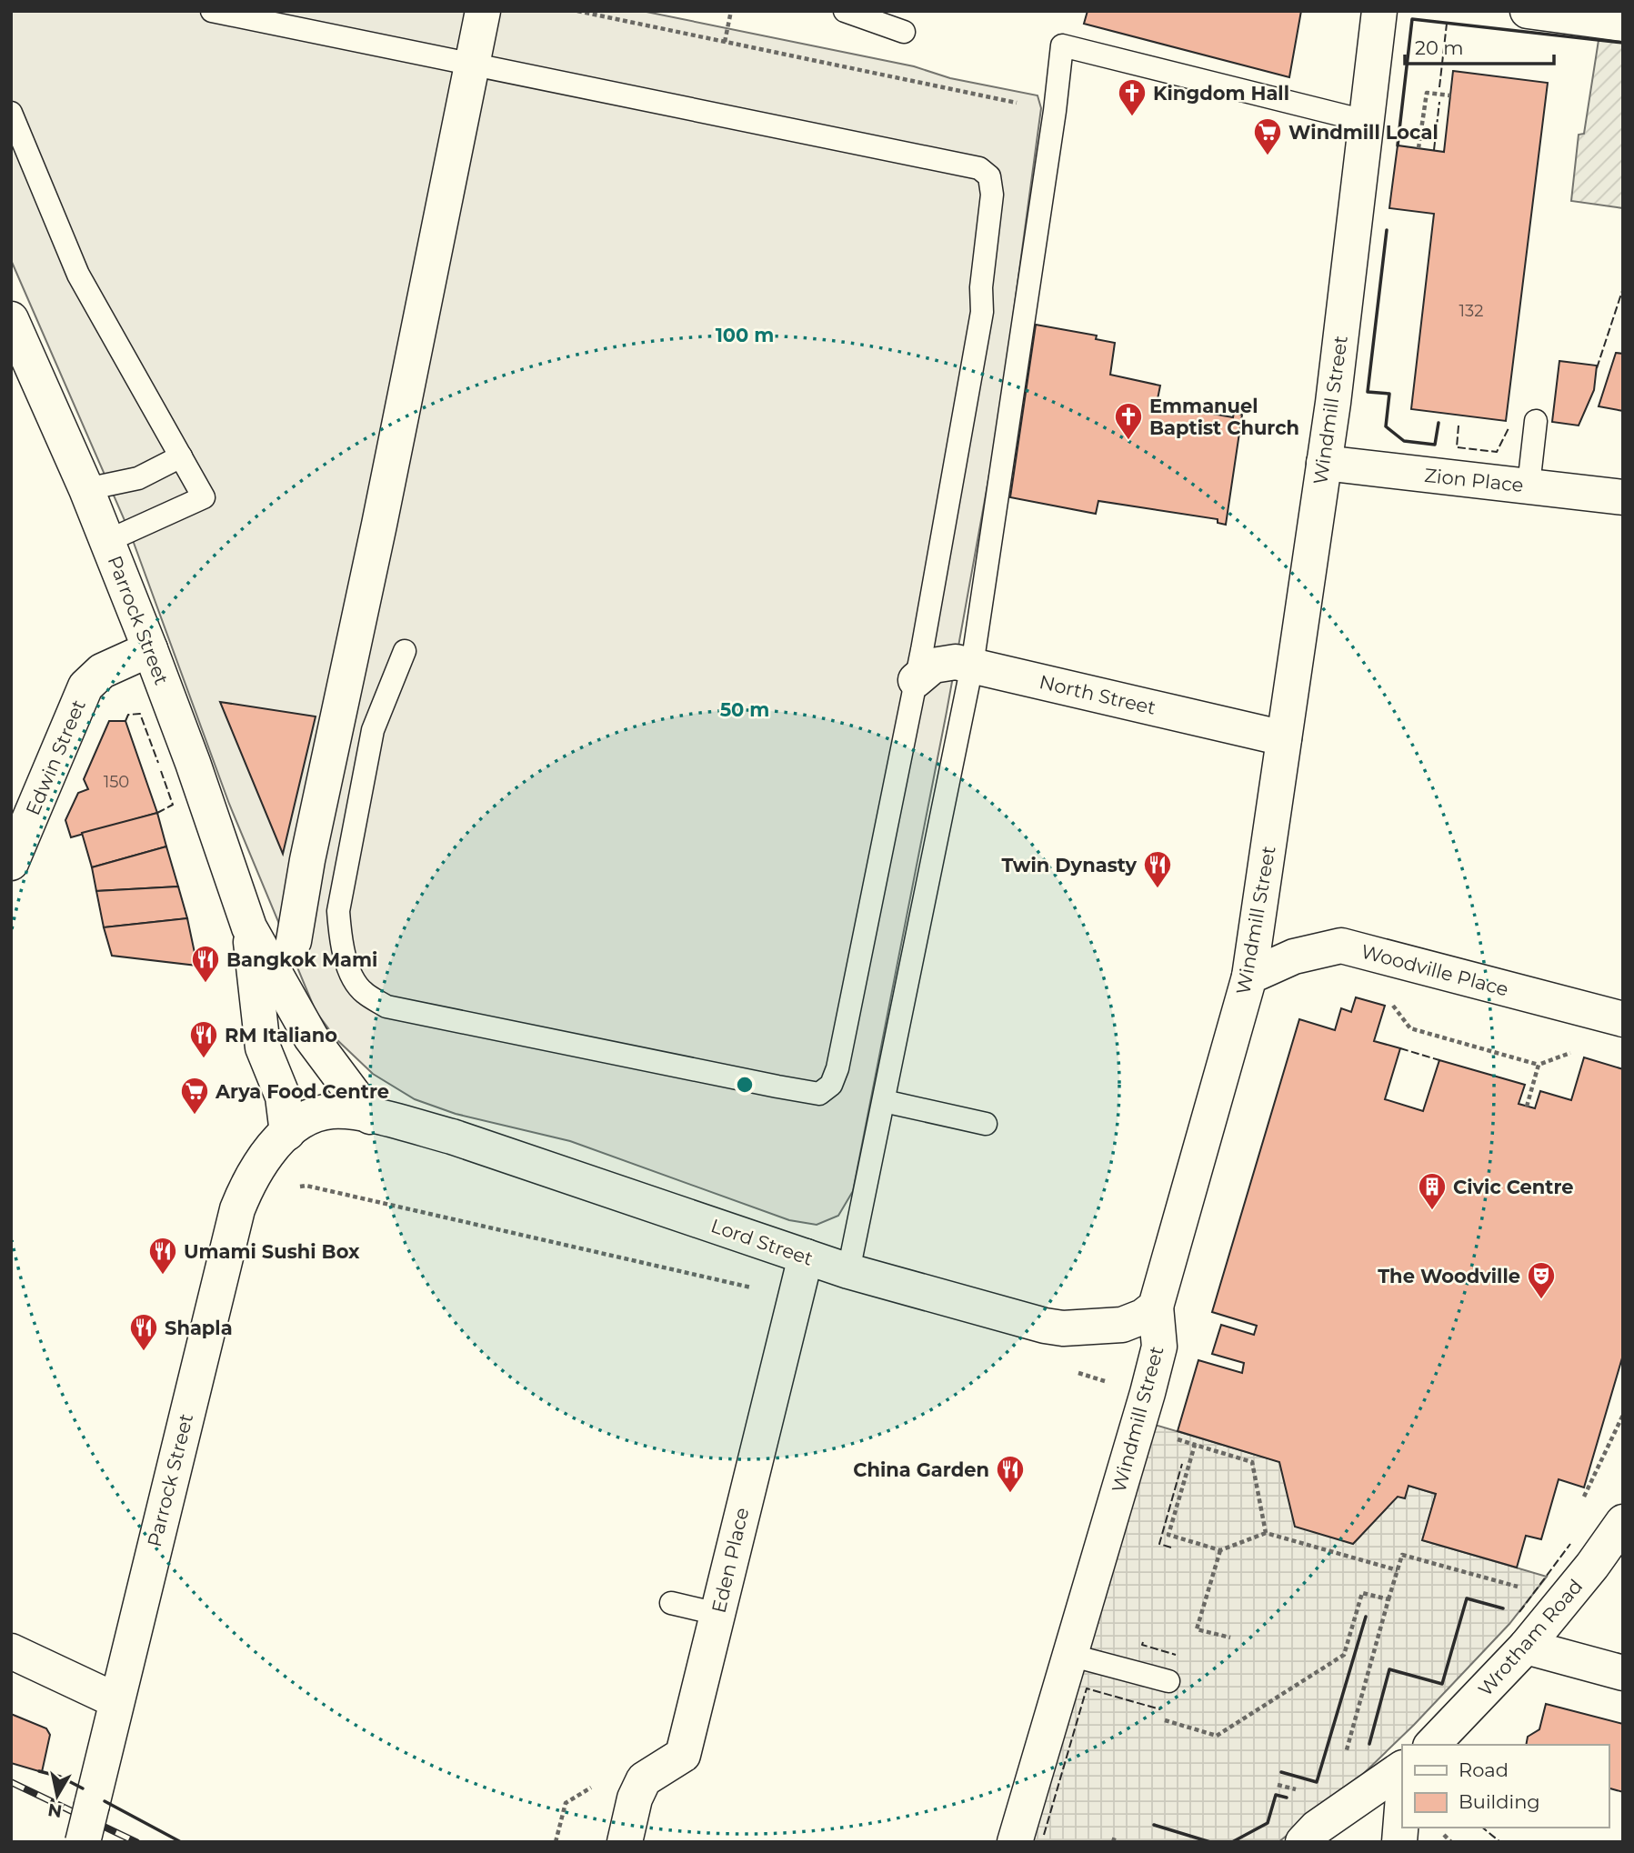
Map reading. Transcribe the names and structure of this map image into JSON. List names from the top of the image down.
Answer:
{
  "streets": {
    "street": [
      "Windmill Street",
      "Zion Place",
      "Parrock Street",
      "North Street",
      "Edwin Street",
      "Woodville Place",
      "Lord Street",
      "Eden Place",
      "Wrotham Road"
    ]
  },
  "crossings": [
    ["Windmill Street", "Zion Place"],
    ["Windmill Street", "North Street"],
    ["Windmill Street", "Woodville Place"],
    ["Windmill Street", "Lord Street"],
    ["Parrock Street", "Edwin Street"],
    ["Parrock Street", "Lord Street"],
    ["Lord Street", "Eden Place"]
  ],
  "places": {
    "church": ["Kingdom Hall", "Emmanuel Baptist Church"],
    "supermarket": ["Windmill Local", "Arya Food Centre"],
    "restaurant": [
      "Twin Dynasty",
      "Bangkok Mami",
      "RM Italiano",
      "Umami Sushi Box",
      "Shapla",
      "China Garden"
    ],
    "building": ["Civic Centre"],
    "theatre": ["The Woodville"]
  },
  "house_numbers": ["132", "150"],
  "legend": ["Road", "Building"],
  "scale_bar": "20 m",
  "north": "bottom",
  "rings": ["100 m", "50 m"]
}
